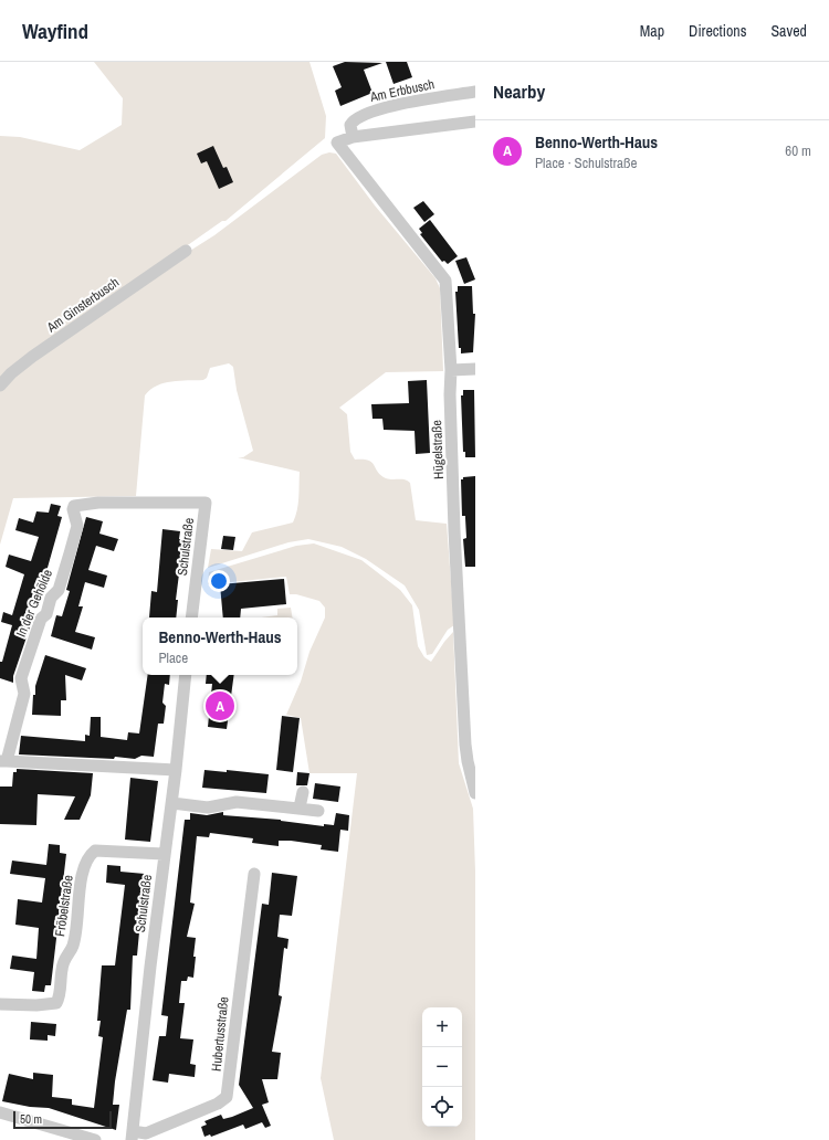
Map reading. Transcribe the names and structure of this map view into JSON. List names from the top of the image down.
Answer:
{
  "streets": {
    "street": [
      "Am Erbbusch",
      "Am Ginsterbusch",
      "Hügelstraße",
      "Schulstraße",
      "In der Gehölde",
      "Fröbelstraße",
      "Hubertusstraße"
    ]
  },
  "crossings": [
    ["Am Erbbusch", "Hügelstraße"],
    ["Schulstraße", "In der Gehölde"],
    ["Schulstraße", "Fröbelstraße"],
    ["Schulstraße", "Hubertusstraße"]
  ],
  "scale_bar": "50 m",
  "page": {
    "header": "Wayfind",
    "nav": ["Map", "Directions", "Saved"],
    "heading": "Nearby",
    "list": [
      {
        "mark": "A",
        "name": "Benno-Werth-Haus",
        "note": "Place · Schulstraße",
        "value": "60 m"
      }
    ],
    "popup": ["Benno-Werth-Haus", "Place"],
    "pins": "A",
    "map_buttons": ["+", "−"],
    "scale": "50 m"
  }
}
